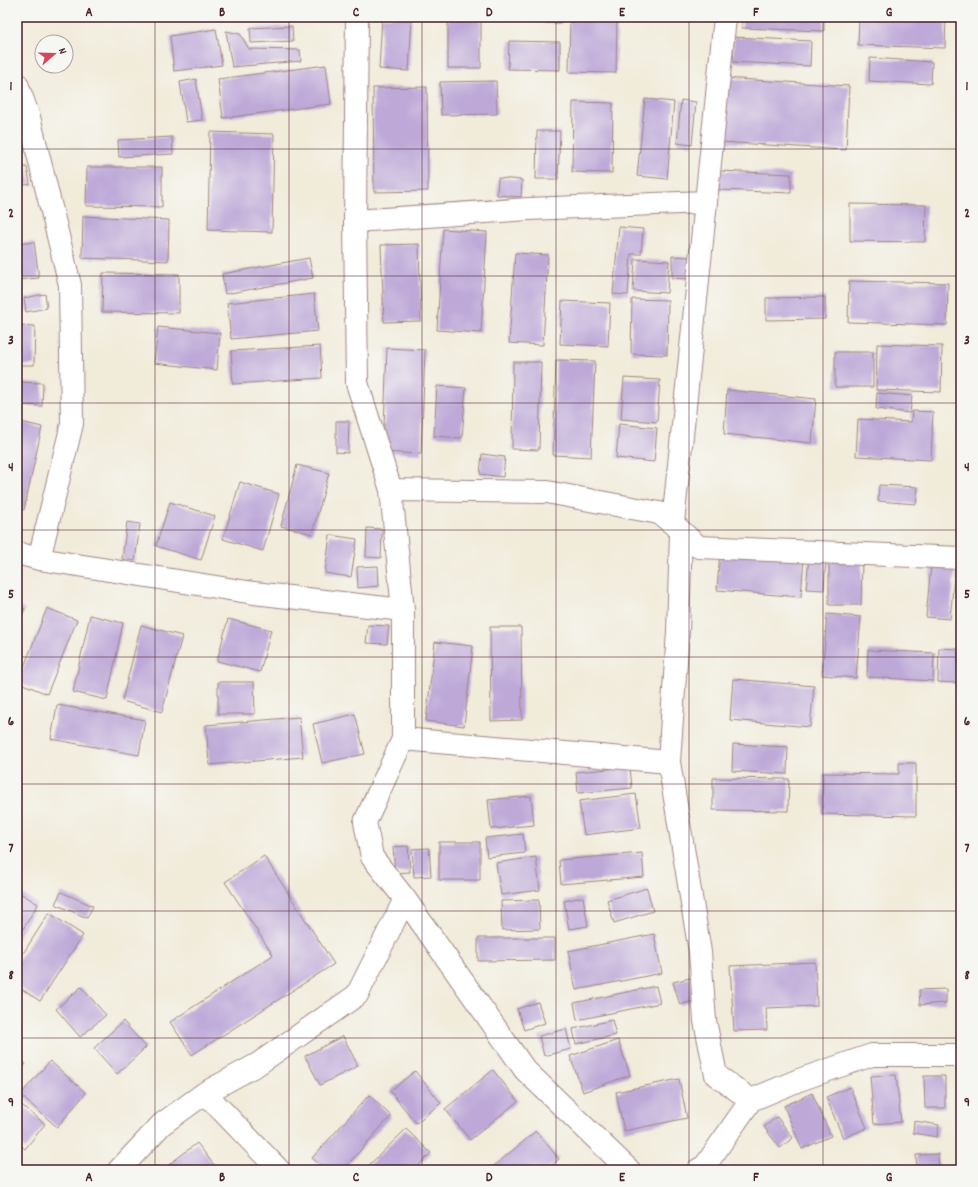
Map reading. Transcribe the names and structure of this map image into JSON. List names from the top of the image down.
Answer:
{
  "north": "right",
  "grid": {
    "columns": [
      "A",
      "B",
      "C",
      "D",
      "E",
      "F",
      "G"
    ],
    "rows": [
      "1",
      "2",
      "3",
      "4",
      "5",
      "6",
      "7",
      "8",
      "9"
    ]
  }
}
